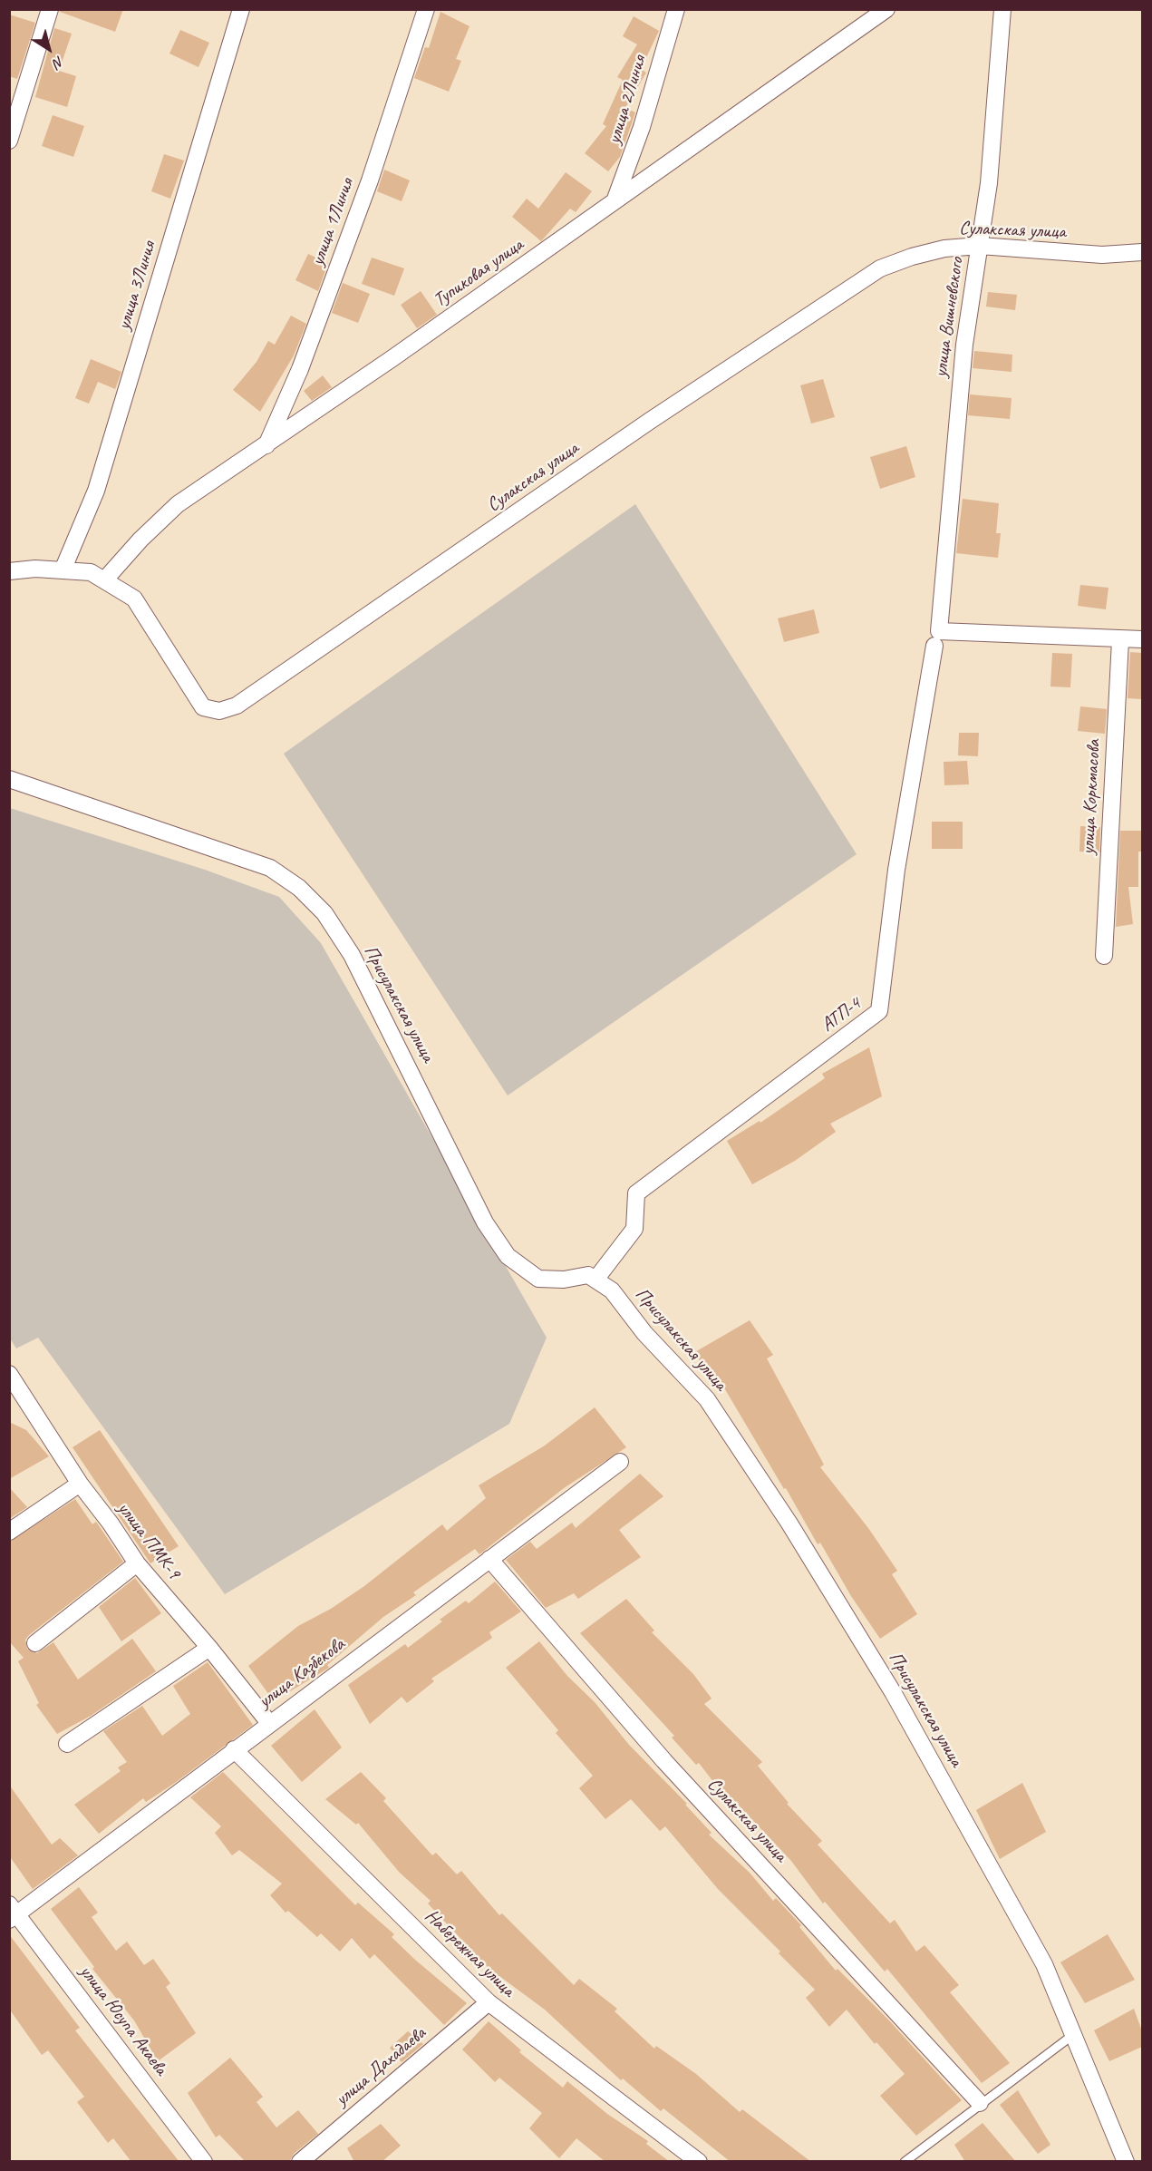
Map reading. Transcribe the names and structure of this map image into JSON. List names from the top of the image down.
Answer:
{
  "streets": {
    "street": [
      "улица 2Линия",
      "улица 1Линия",
      "Сулакская улица",
      "Тупиковая улица",
      "улица 3Линия",
      "улица Вишневского",
      "улица Коркмасова",
      "Присулакская улица",
      "АТП-4",
      "улица ПМК-9",
      "улица Казбекова",
      "Набережная улица",
      "улица Юсупа Акаева",
      "улица Дахадаева"
    ]
  },
  "crossings": [
    ["улица 2Линия", "Тупиковая улица"],
    ["улица 1Линия", "Тупиковая улица"],
    ["Сулакская улица", "Тупиковая улица"],
    ["Сулакская улица", "улица 3Линия"],
    ["Сулакская улица", "улица Вишневского"],
    ["Сулакская улица", "улица Казбекова"],
    ["улица Вишневского", "АТП-4"],
    ["Присулакская улица", "АТП-4"],
    ["улица ПМК-9", "улица Казбекова"],
    ["улица Казбекова", "Набережная улица"],
    ["улица Казбекова", "улица Юсупа Акаева"],
    ["Набережная улица", "улица Дахадаева"]
  ],
  "north": "bottom right"
}
